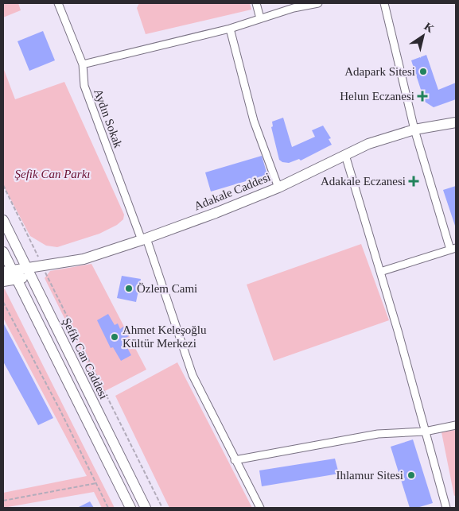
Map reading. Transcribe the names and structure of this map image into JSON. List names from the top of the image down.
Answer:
{
  "streets": {
    "main road": ["Adakale Caddesi", "Şefik Can Caddesi"],
    "street": ["Aydın Sokak"]
  },
  "crossings": [
    ["Aydın Sokak", "Adakale Caddesi"],
    ["Adakale Caddesi", "Şefik Can Caddesi"]
  ],
  "parks": ["Şefik Can Parkı"],
  "places": {
    "other": [
      "Adapark Sitesi",
      "Özlem Cami",
      "Ahmet Keleşoğlu Kültür Merkezi",
      "Ihlamur Sitesi"
    ],
    "health": ["Helun Eczanesi", "Adakale Eczanesi"]
  },
  "north": "top right"
}
